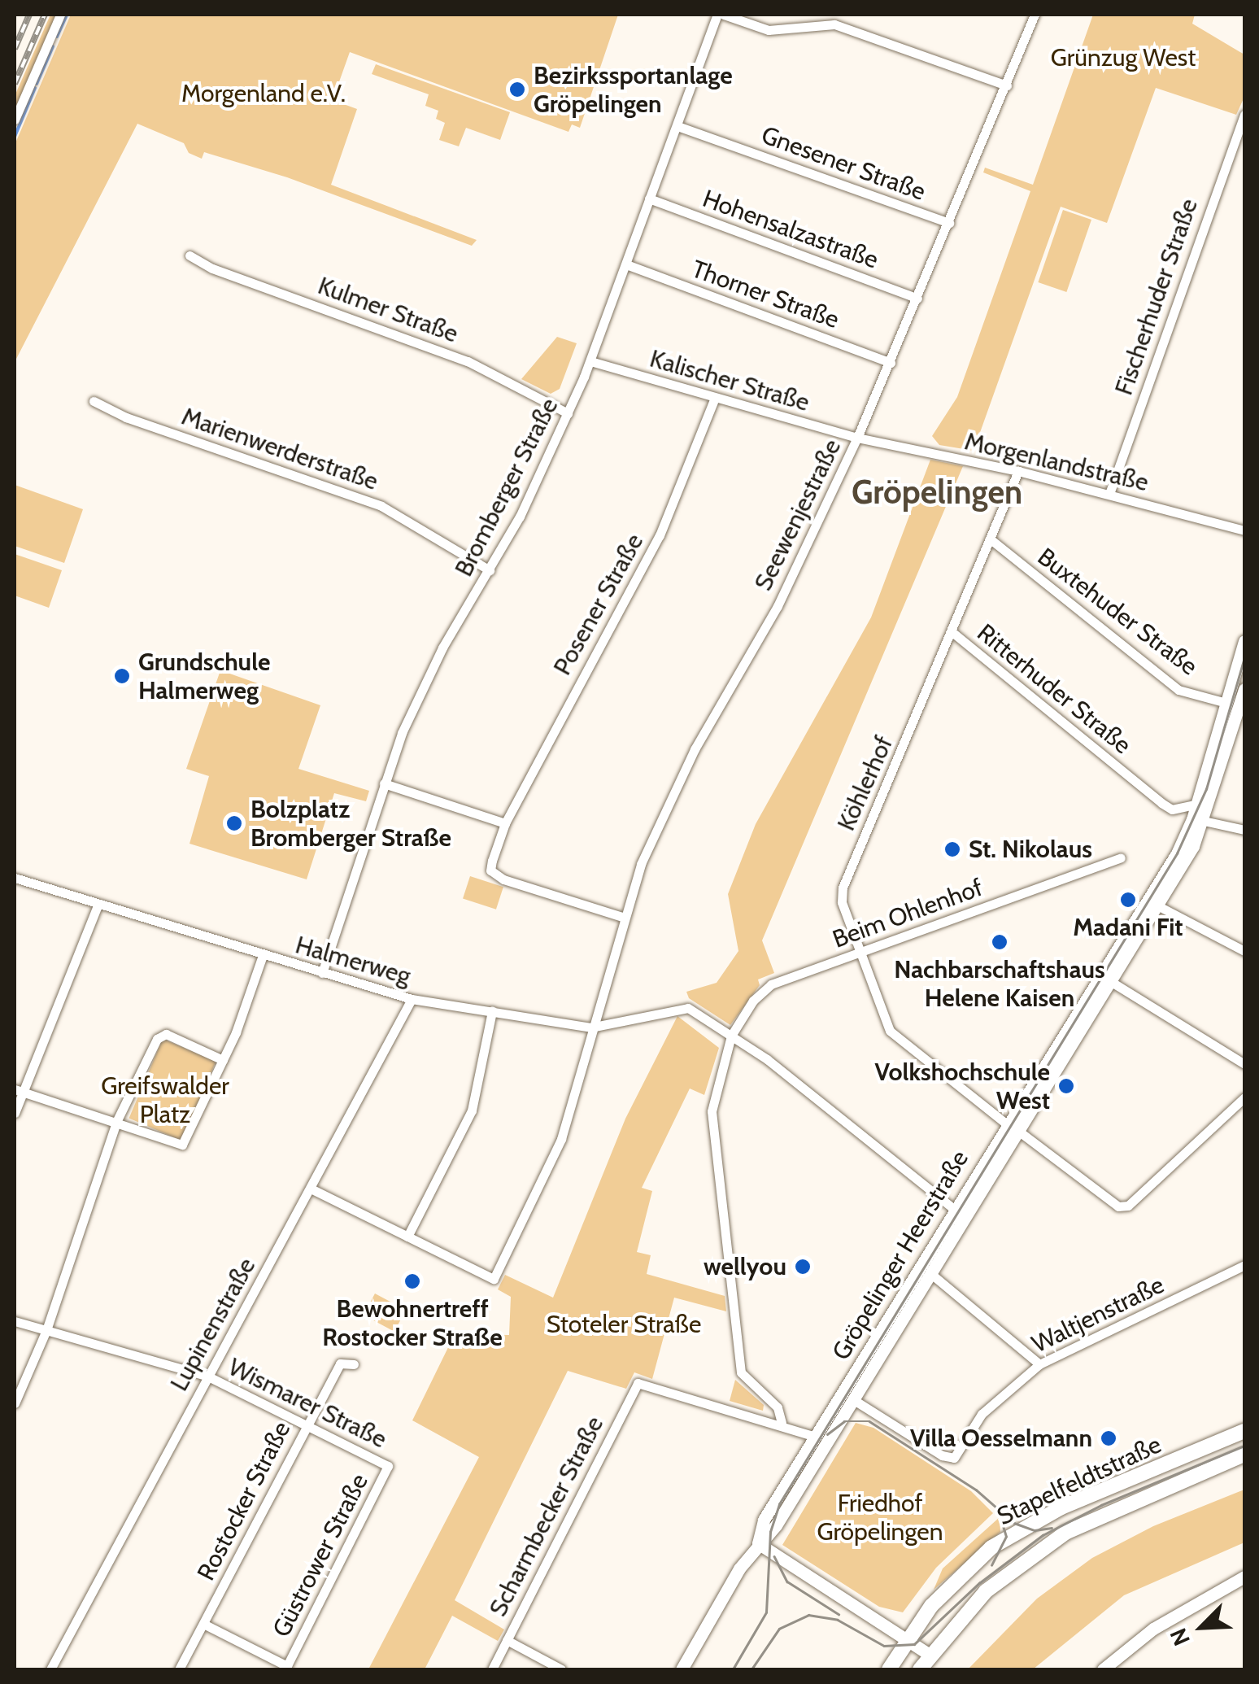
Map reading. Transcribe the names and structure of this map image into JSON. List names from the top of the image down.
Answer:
{
  "streets": {
    "main road": ["Gröpelinger Heerstraße", "Stapelfeldtstraße"],
    "street": [
      "Gnesener Straße",
      "Hohensalzastraße",
      "Thorner Straße",
      "Fischerhuder Straße",
      "Kulmer Straße",
      "Kalischer Straße",
      "Marienwerderstraße",
      "Morgenlandstraße",
      "Bromberger Straße",
      "Seewenjestraße",
      "Posener Straße",
      "Buxtehuder Straße",
      "Ritterhuder Straße",
      "Köhlerhof",
      "Beim Ohlenhof",
      "Halmerweg",
      "Waltjenstraße",
      "Lupinenstraße",
      "Wismarer Straße",
      "Rostocker Straße",
      "Scharmbecker Straße",
      "Güstrower Straße"
    ]
  },
  "crossings": [
    ["Gnesener Straße", "Bromberger Straße"],
    ["Gnesener Straße", "Seewenjestraße"],
    ["Hohensalzastraße", "Bromberger Straße"],
    ["Hohensalzastraße", "Seewenjestraße"],
    ["Thorner Straße", "Bromberger Straße"],
    ["Thorner Straße", "Seewenjestraße"],
    ["Fischerhuder Straße", "Morgenlandstraße"],
    ["Kulmer Straße", "Bromberger Straße"],
    ["Kalischer Straße", "Morgenlandstraße"],
    ["Kalischer Straße", "Bromberger Straße"],
    ["Kalischer Straße", "Seewenjestraße"],
    ["Kalischer Straße", "Posener Straße"],
    ["Marienwerderstraße", "Bromberger Straße"],
    ["Morgenlandstraße", "Seewenjestraße"],
    ["Morgenlandstraße", "Ritterhuder Straße"],
    ["Bromberger Straße", "Halmerweg"],
    ["Seewenjestraße", "Posener Straße"],
    ["Seewenjestraße", "Halmerweg"],
    ["Buxtehuder Straße", "Ritterhuder Straße"],
    ["Buxtehuder Straße", "Gröpelinger Heerstraße"],
    ["Ritterhuder Straße", "Köhlerhof"],
    ["Ritterhuder Straße", "Gröpelinger Heerstraße"],
    ["Köhlerhof", "Beim Ohlenhof"],
    ["Köhlerhof", "Gröpelinger Heerstraße"],
    ["Beim Ohlenhof", "Halmerweg"],
    ["Beim Ohlenhof", "Scharmbecker Straße"],
    ["Halmerweg", "Lupinenstraße"],
    ["Gröpelinger Heerstraße", "Waltjenstraße"],
    ["Lupinenstraße", "Wismarer Straße"],
    ["Wismarer Straße", "Rostocker Straße"],
    ["Wismarer Straße", "Güstrower Straße"],
    ["Rostocker Straße", "Güstrower Straße"]
  ],
  "districts": ["Gröpelingen"],
  "parks": [
    "Grünzug West",
    "Morgenland e.V.",
    "Greifswalder Platz",
    "Stoteler Straße",
    "Friedhof Gröpelingen"
  ],
  "places": [
    "Bezirkssportanlage Gröpelingen",
    "Grundschule Halmerweg",
    "Bolzplatz Bromberger Straße",
    "St. Nikolaus",
    "Madani Fit",
    "Nachbarschaftshaus Helene Kaisen",
    "Volkshochschule West",
    "wellyou",
    "Bewohnertreff Rostocker Straße",
    "Villa Oesselmann"
  ],
  "north": "bottom left"
}
